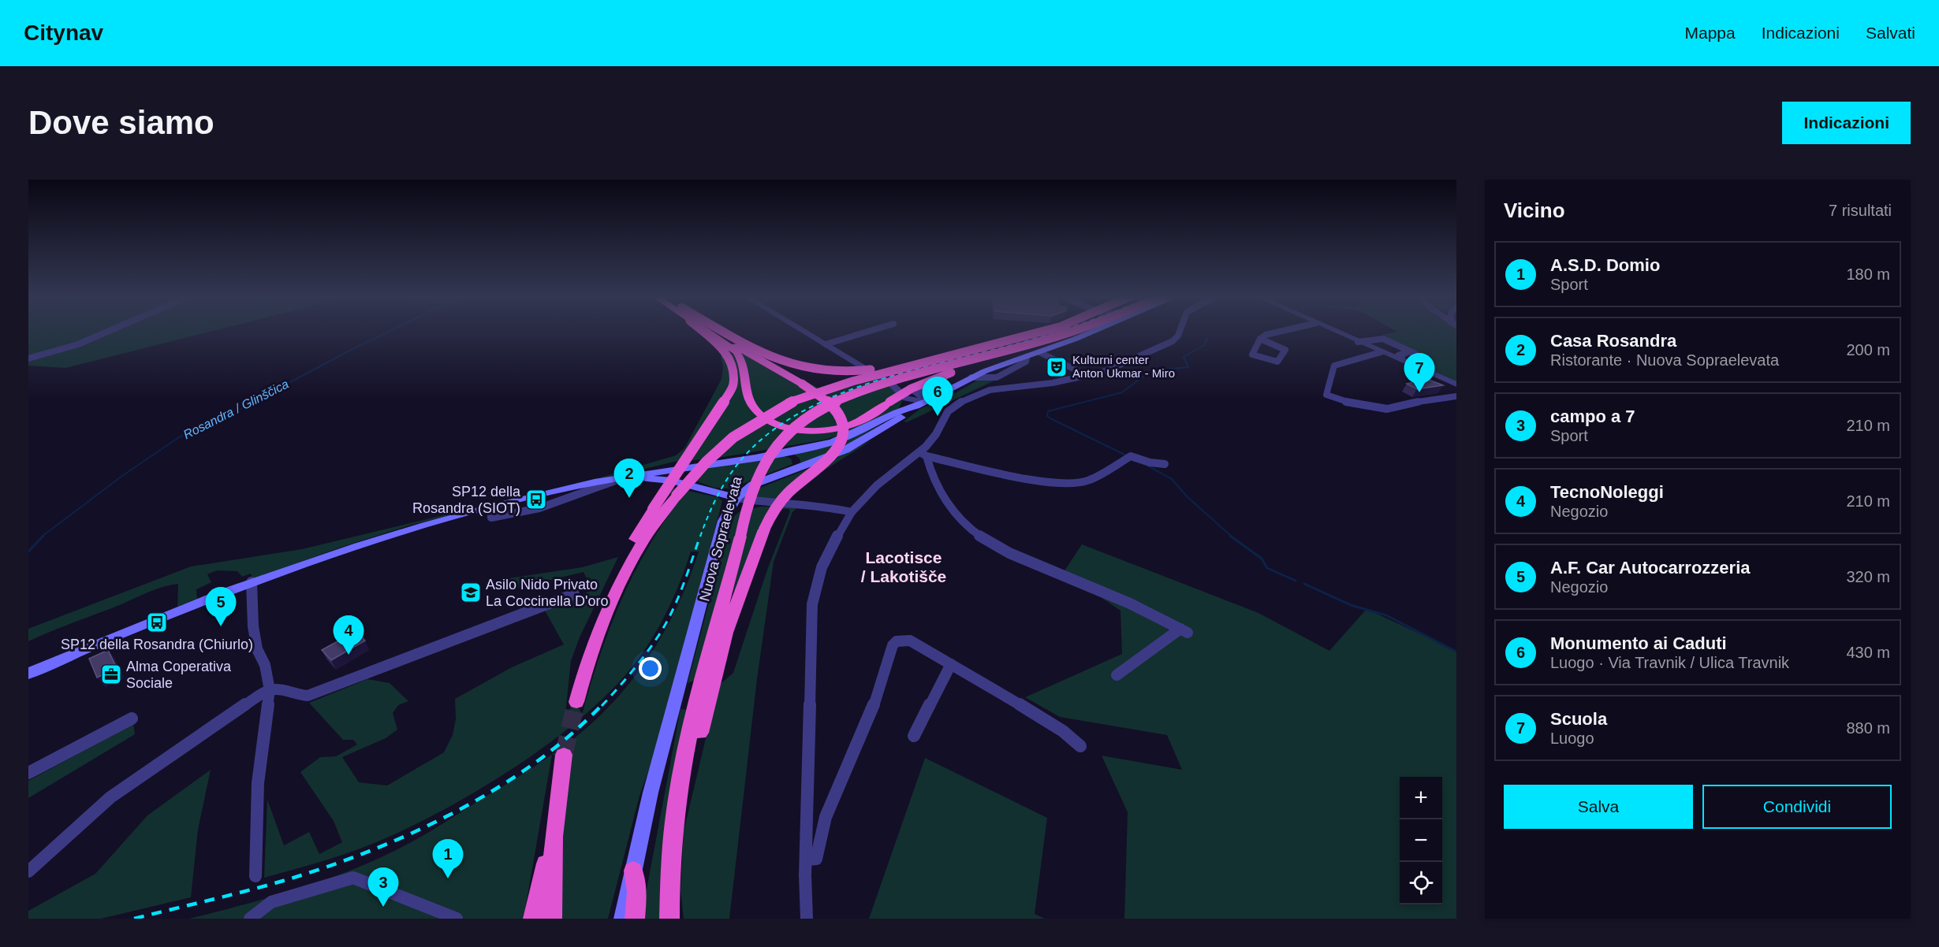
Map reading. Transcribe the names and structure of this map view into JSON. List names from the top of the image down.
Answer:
{
  "streets": {
    "highway": ["Nuova Sopraelevata"]
  },
  "districts": ["Lacotisce / Lakotišče"],
  "water": ["Rosandra / Glinščica"],
  "places": {
    "theatre": ["Kulturni center Anton Ukmar - Miro"],
    "bus stop": ["SP12 della Rosandra (SIOT)", "SP12 della Rosandra (Chiurlo)"],
    "school or university": ["Asilo Nido Privato La Coccinella D'oro"],
    "office": ["Alma Coperativa Sociale"]
  },
  "page": {
    "header": "Citynav",
    "nav": ["Mappa", "Indicazioni", "Salvati"],
    "buttons": [
      "Indicazioni",
      ["Salva", "Condividi"]
    ],
    "title": "Dove siamo",
    "heading": ["Vicino", "7 risultati"],
    "list": [
      {
        "mark": "1",
        "name": "A.S.D. Domio",
        "note": "Sport",
        "value": "180 m"
      },
      {
        "mark": "2",
        "name": "Casa Rosandra",
        "note": "Ristorante · Nuova Sopraelevata",
        "value": "200 m"
      },
      {
        "mark": "3",
        "name": "campo a 7",
        "note": "Sport",
        "value": "210 m"
      },
      {
        "mark": "4",
        "name": "TecnoNoleggi",
        "note": "Negozio",
        "value": "210 m"
      },
      {
        "mark": "5",
        "name": "A.F. Car Autocarrozzeria",
        "note": "Negozio",
        "value": "320 m"
      },
      {
        "mark": "6",
        "name": "Monumento ai Caduti",
        "note": "Luogo · Via Travnik / Ulica Travnik",
        "value": "430 m"
      },
      {
        "mark": "7",
        "name": "Scuola",
        "note": "Luogo",
        "value": "880 m"
      }
    ],
    "pins": [
      "7",
      "6",
      "2",
      "5",
      "4",
      "1",
      "3"
    ],
    "map_buttons": ["+", "−"]
  }
}
